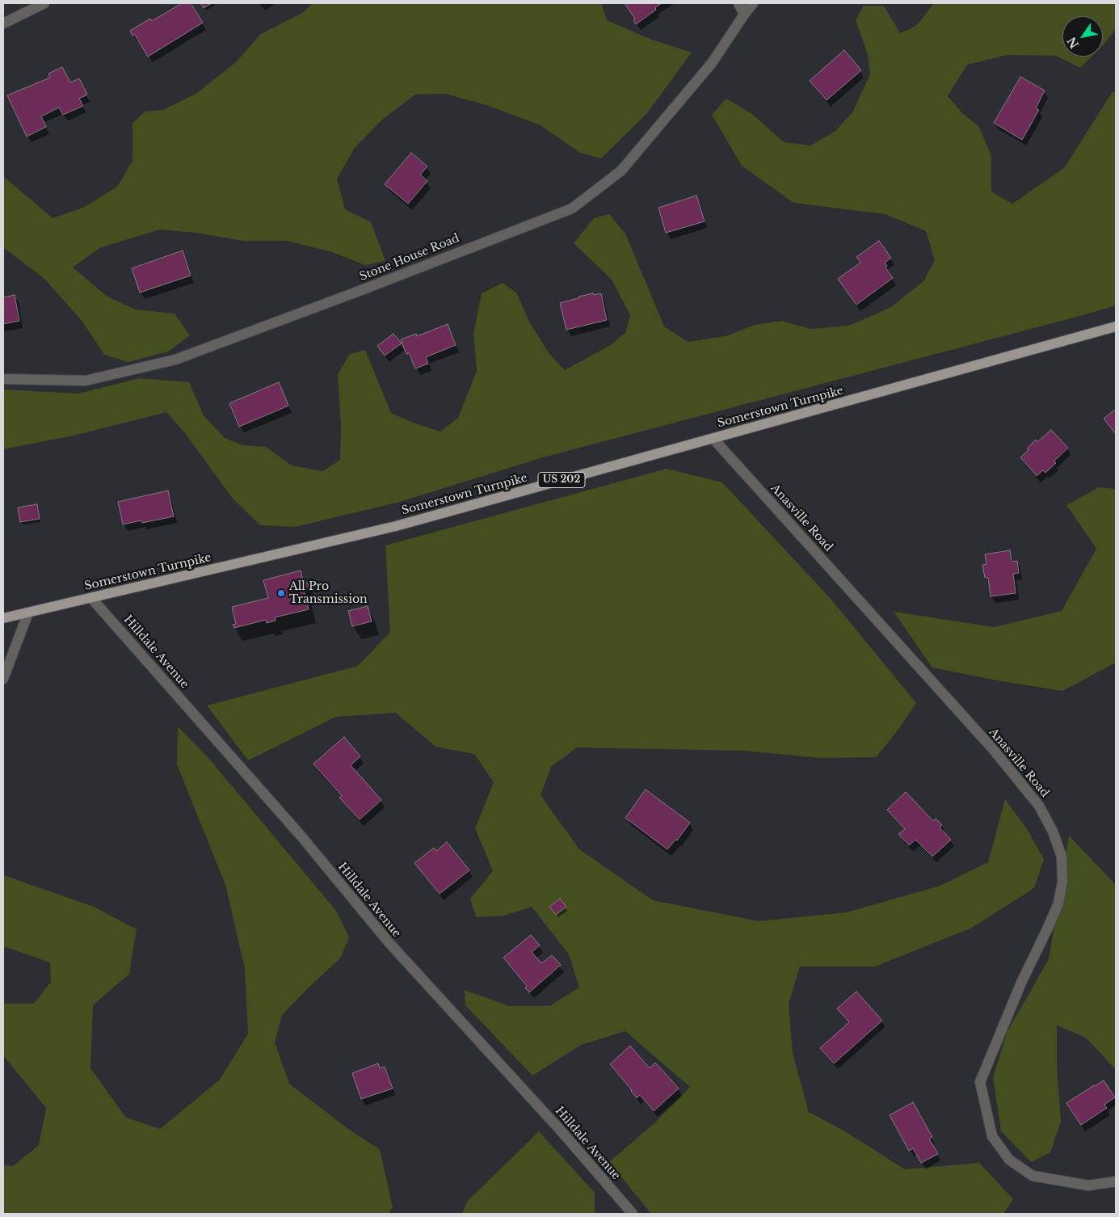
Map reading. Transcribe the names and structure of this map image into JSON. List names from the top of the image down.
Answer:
{
  "streets": {
    "main road": ["Somerstown Turnpike", "US 202"],
    "street": ["Stone House Road", "Anasville Road", "Hilldale Avenue"]
  },
  "crossings": [
    ["Somerstown Turnpike", "Anasville Road"],
    ["Somerstown Turnpike", "Hilldale Avenue"]
  ],
  "places": ["All Pro Transmission"],
  "north": "bottom left"
}
